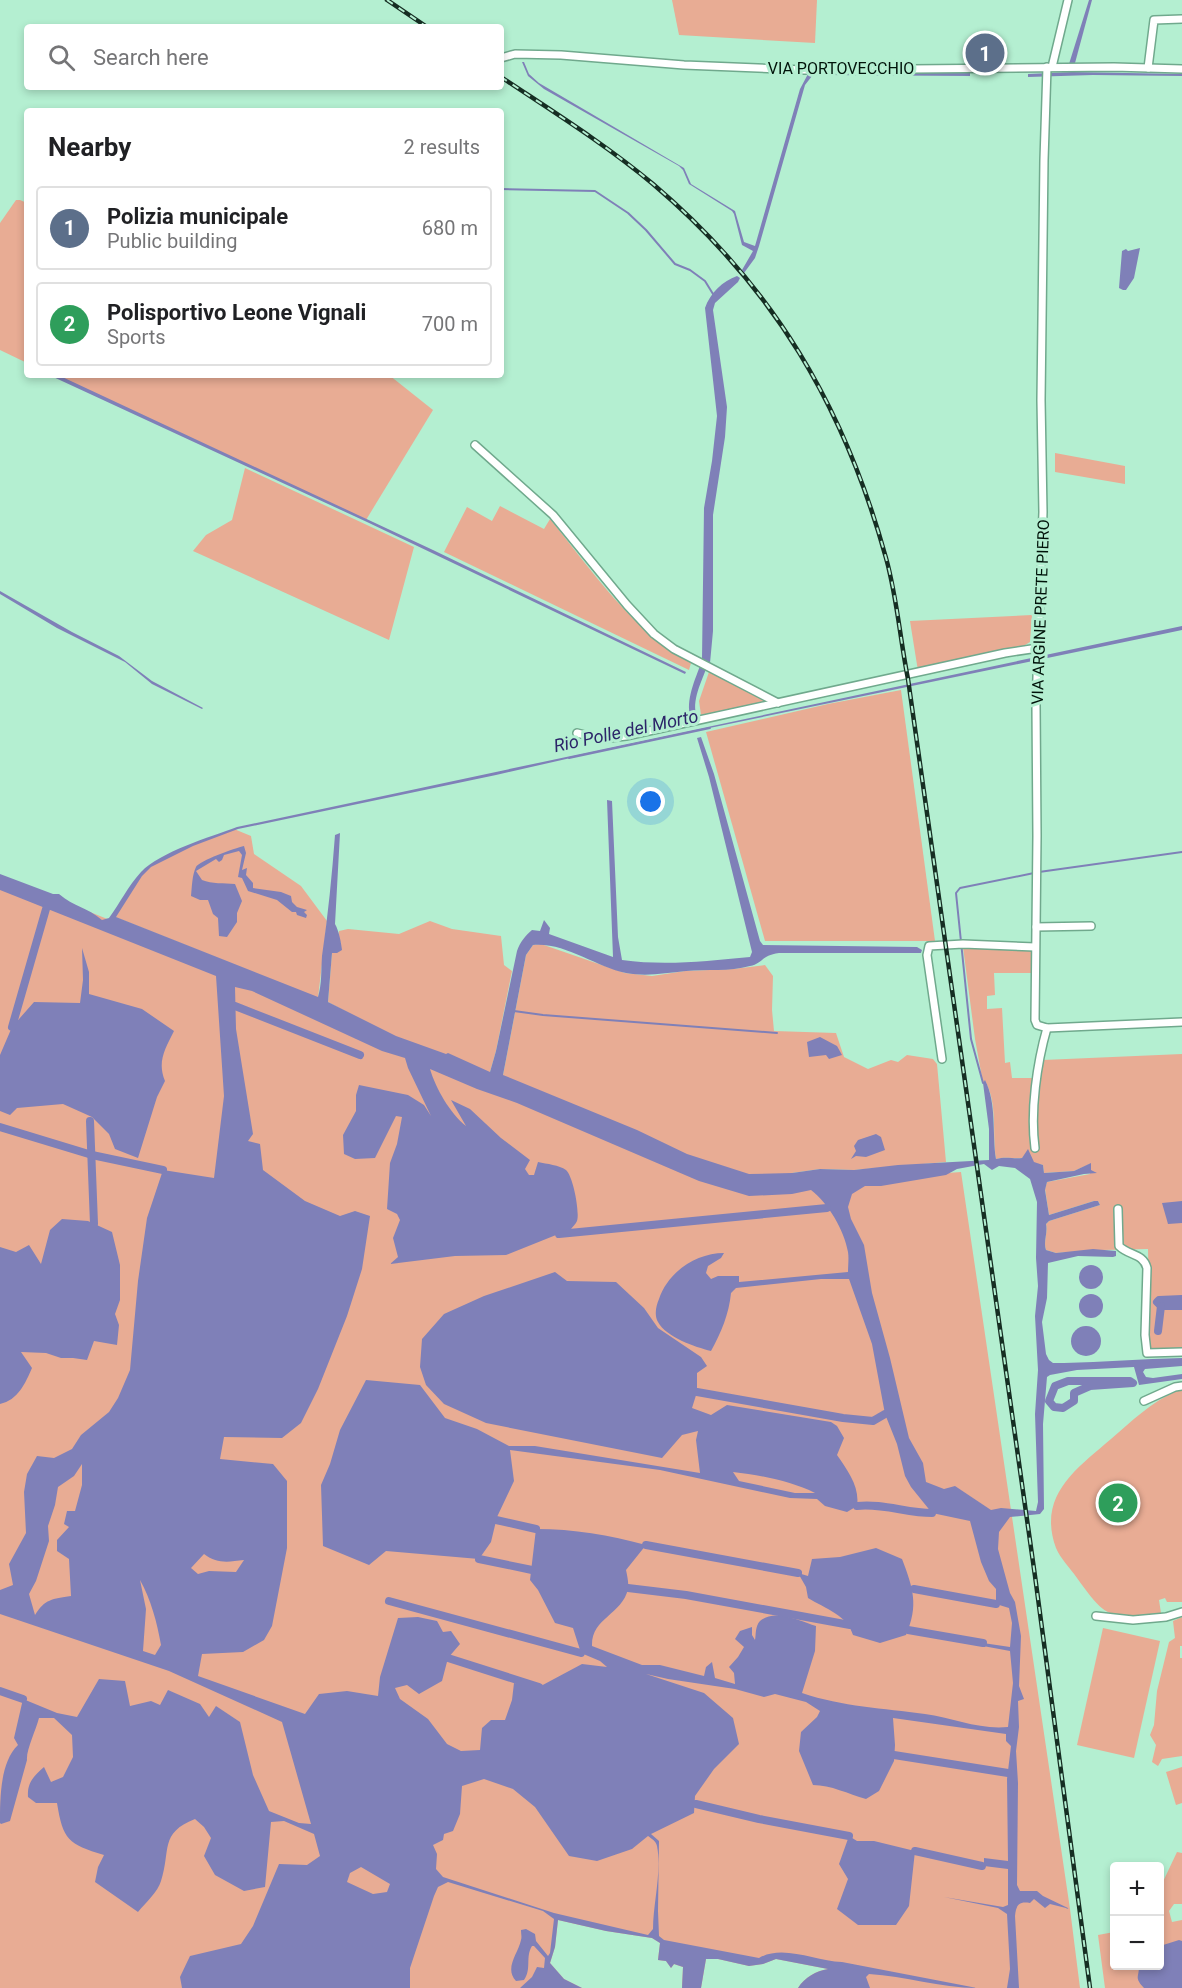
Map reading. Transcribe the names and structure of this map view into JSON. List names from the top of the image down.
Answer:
{
  "streets": {
    "street": ["VIA PORTOVECCHIO", "VIA ARGINE PRETE PIERO"]
  },
  "crossings": [
    ["VIA PORTOVECCHIO", "VIA ARGINE PRETE PIERO"]
  ],
  "water": ["Rio Polle del Morto"],
  "page": {
    "search": "Search here",
    "pins": ["1", "2"],
    "heading": ["Nearby", "2 results"],
    "list": [
      {
        "mark": "1",
        "name": "Polizia municipale",
        "note": "Public building",
        "value": "680 m"
      },
      {
        "mark": "2",
        "name": "Polisportivo Leone Vignali",
        "note": "Sports",
        "value": "700 m"
      }
    ],
    "map_buttons": ["+", "−"]
  }
}
